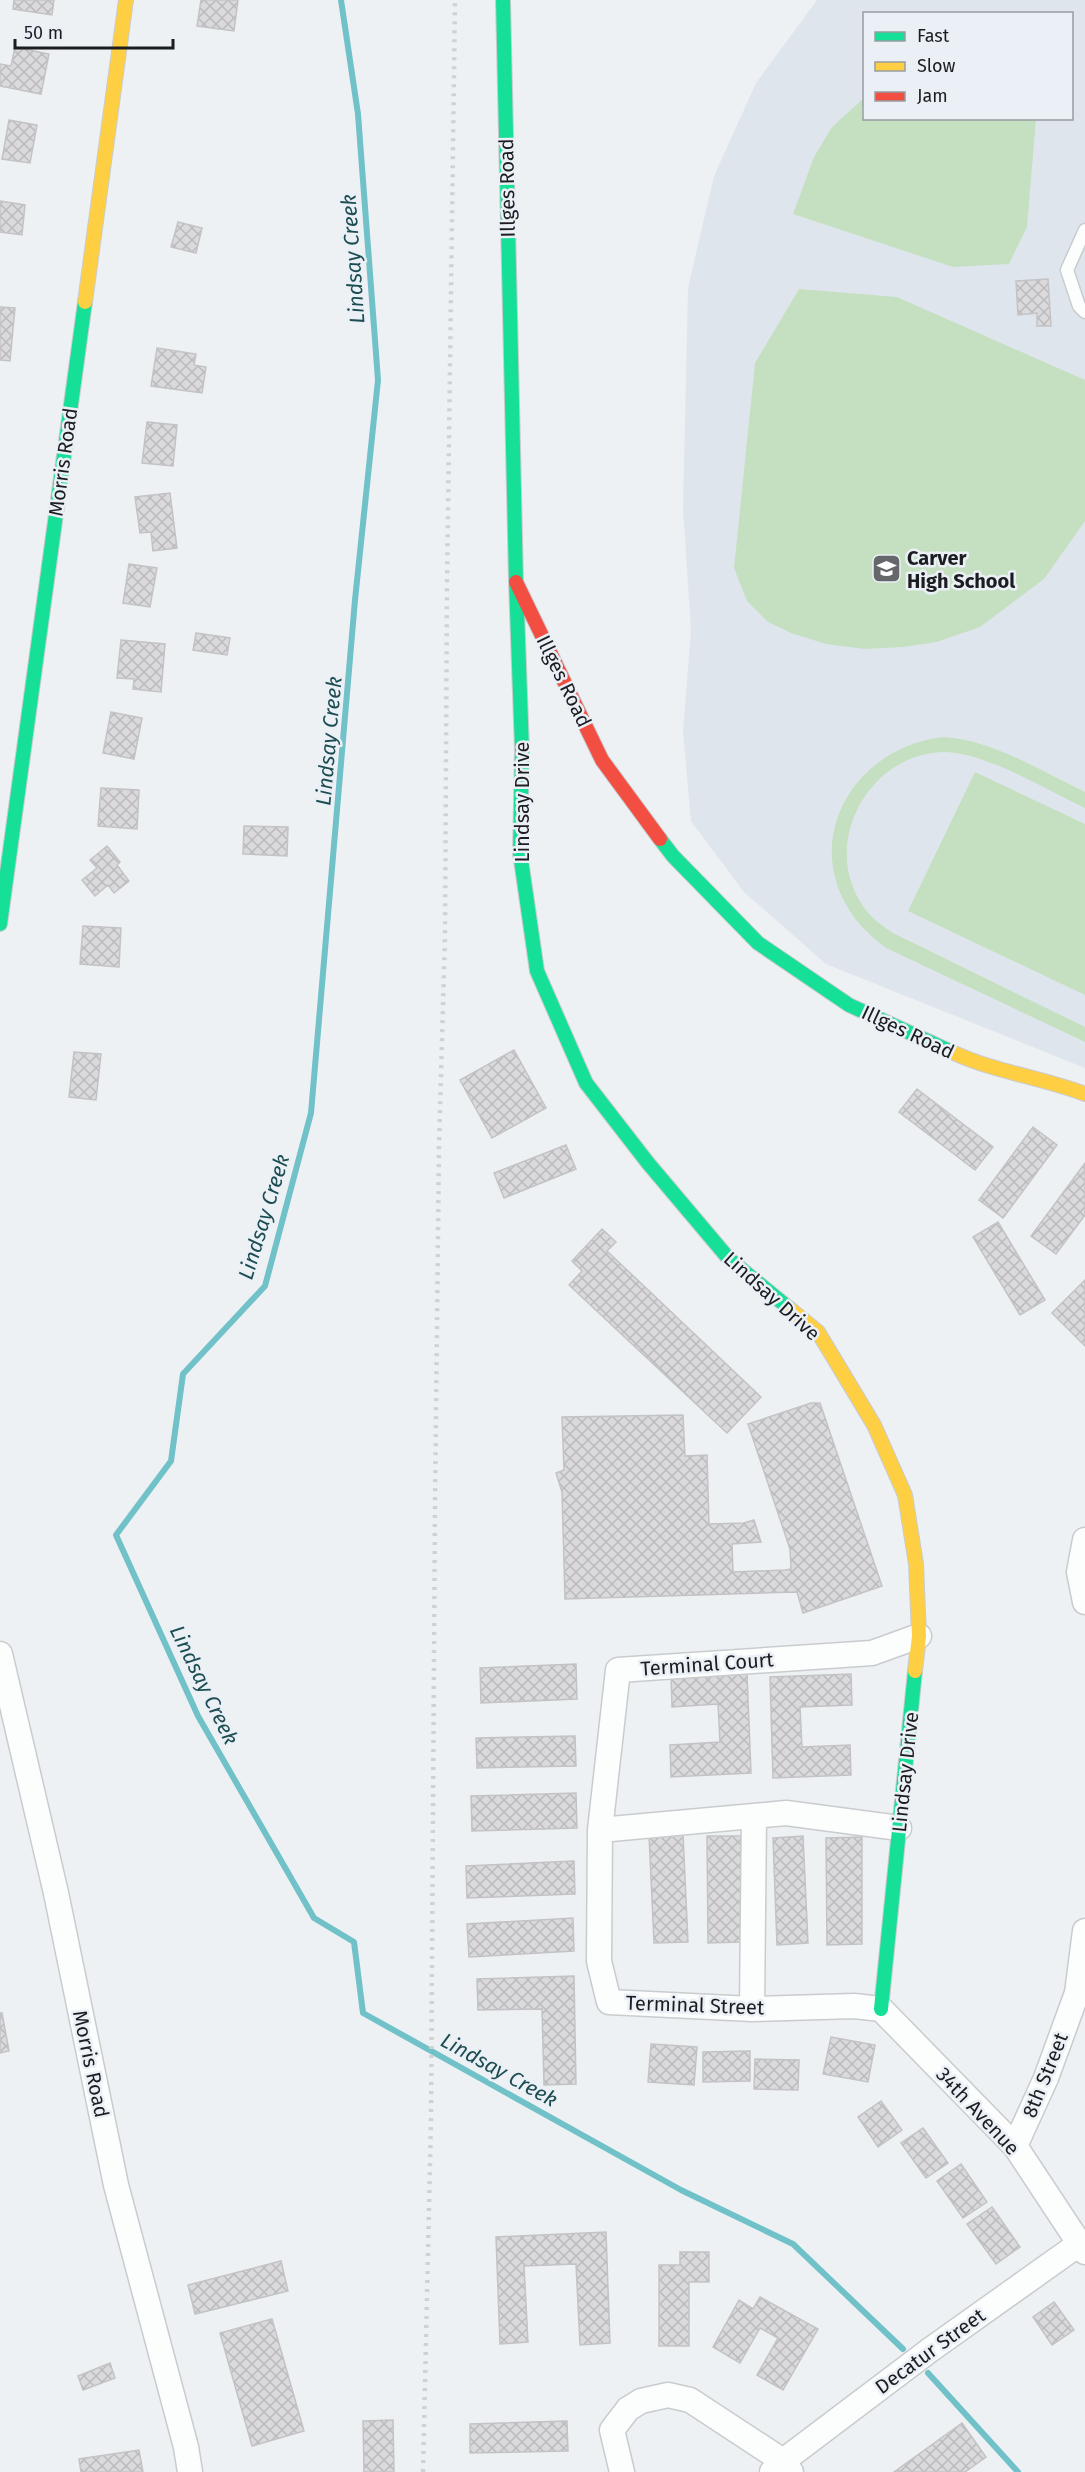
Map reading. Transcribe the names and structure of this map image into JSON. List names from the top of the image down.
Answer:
{
  "streets": {
    "street": [
      "Illges Road",
      "Morris Road",
      "Lindsay Drive",
      "Terminal Court",
      "Terminal Street",
      "8th Street",
      "34th Avenue",
      "Decatur Street"
    ]
  },
  "crossings": [
    ["Illges Road", "Lindsay Drive"],
    ["Lindsay Drive", "Terminal Court"],
    ["Lindsay Drive", "Terminal Street"],
    ["Lindsay Drive", "34th Avenue"],
    ["Terminal Court", "Terminal Street"],
    ["Terminal Street", "34th Avenue"],
    ["8th Street", "34th Avenue"],
    ["34th Avenue", "Decatur Street"]
  ],
  "water": ["Lindsay Creek"],
  "places": {
    "school or university": ["Carver High School"]
  },
  "legend": ["Fast", "Slow", "Jam"],
  "scale_bar": "50 m"
}
